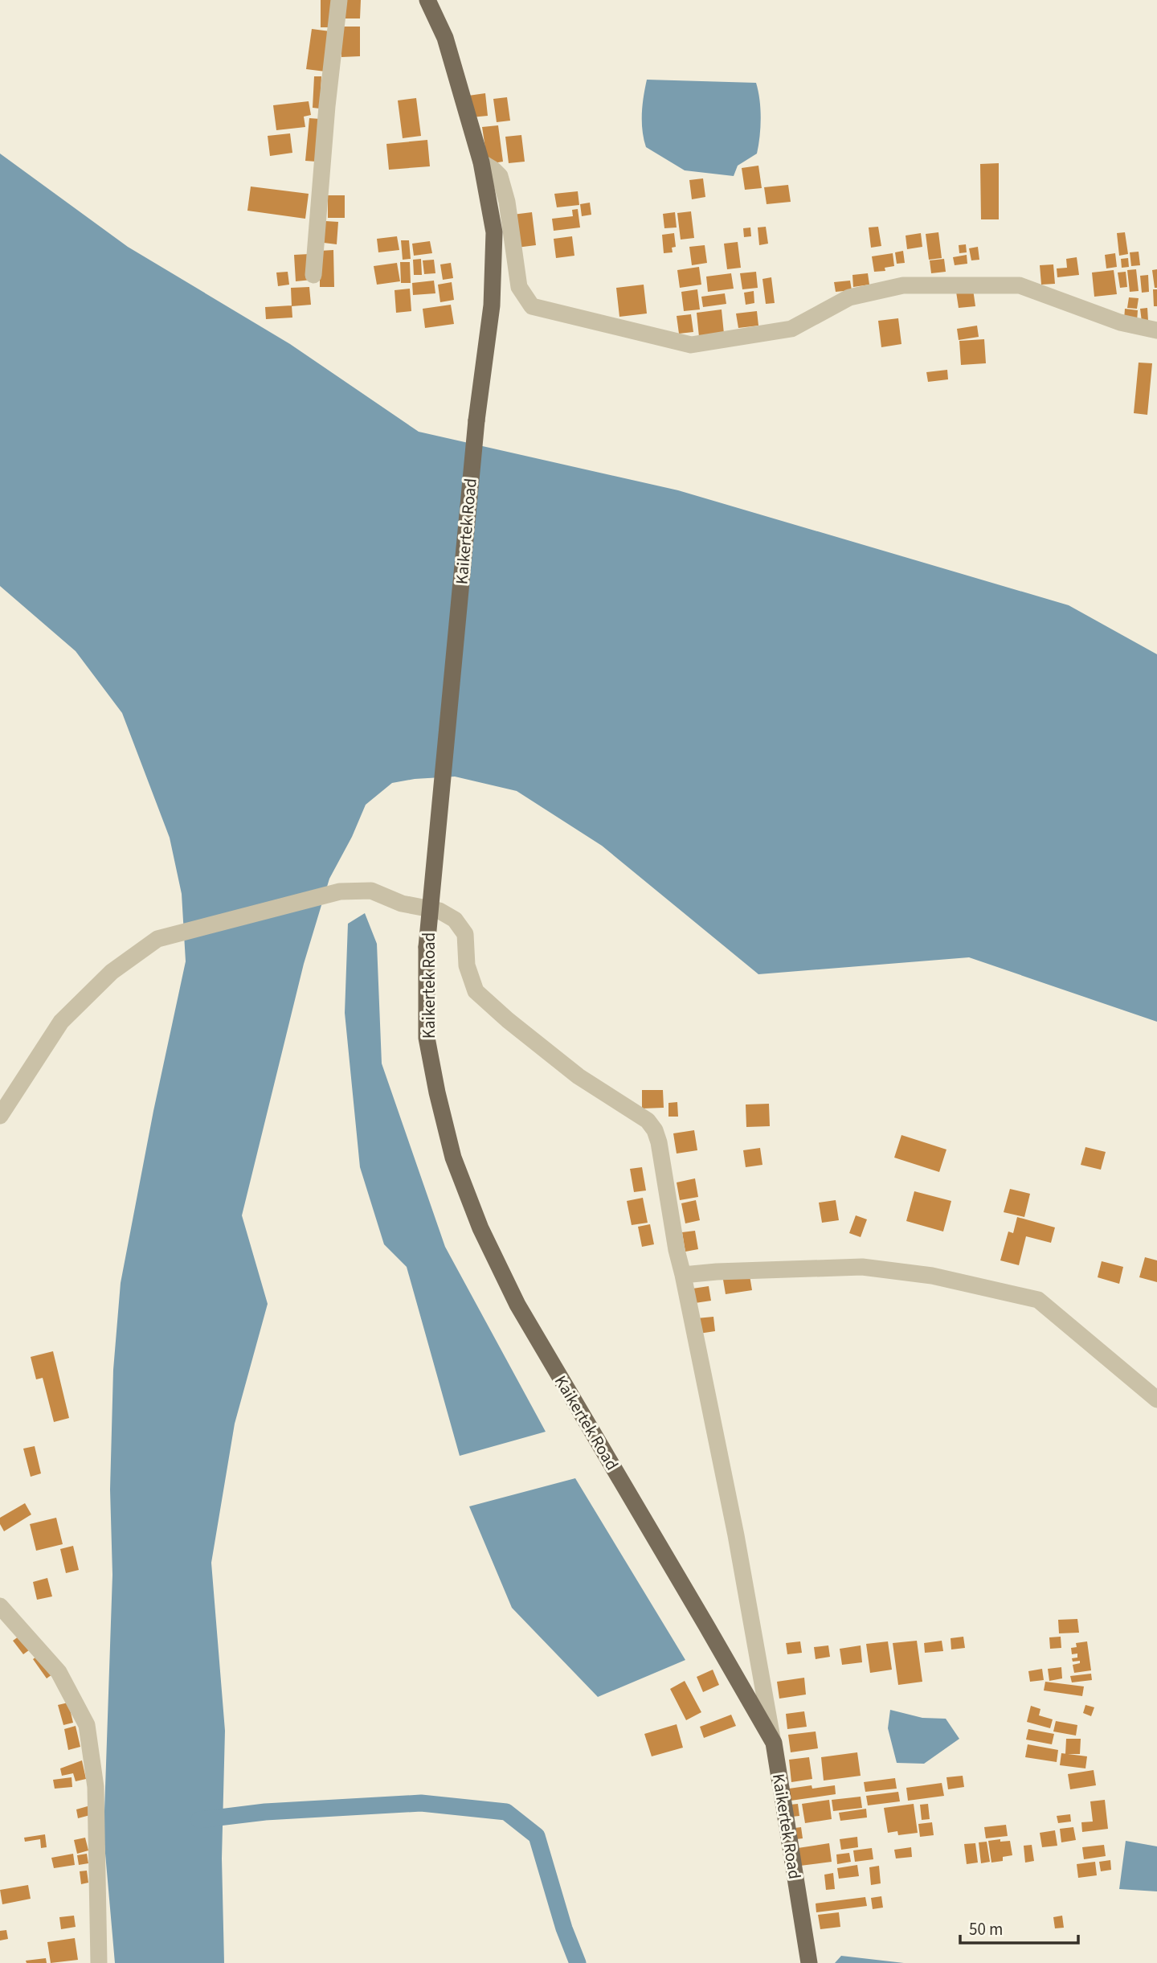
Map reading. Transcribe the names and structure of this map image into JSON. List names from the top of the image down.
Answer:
{
  "streets": {
    "main road": ["Kaikertek Road"]
  },
  "scale_bar": "50 m"
}
